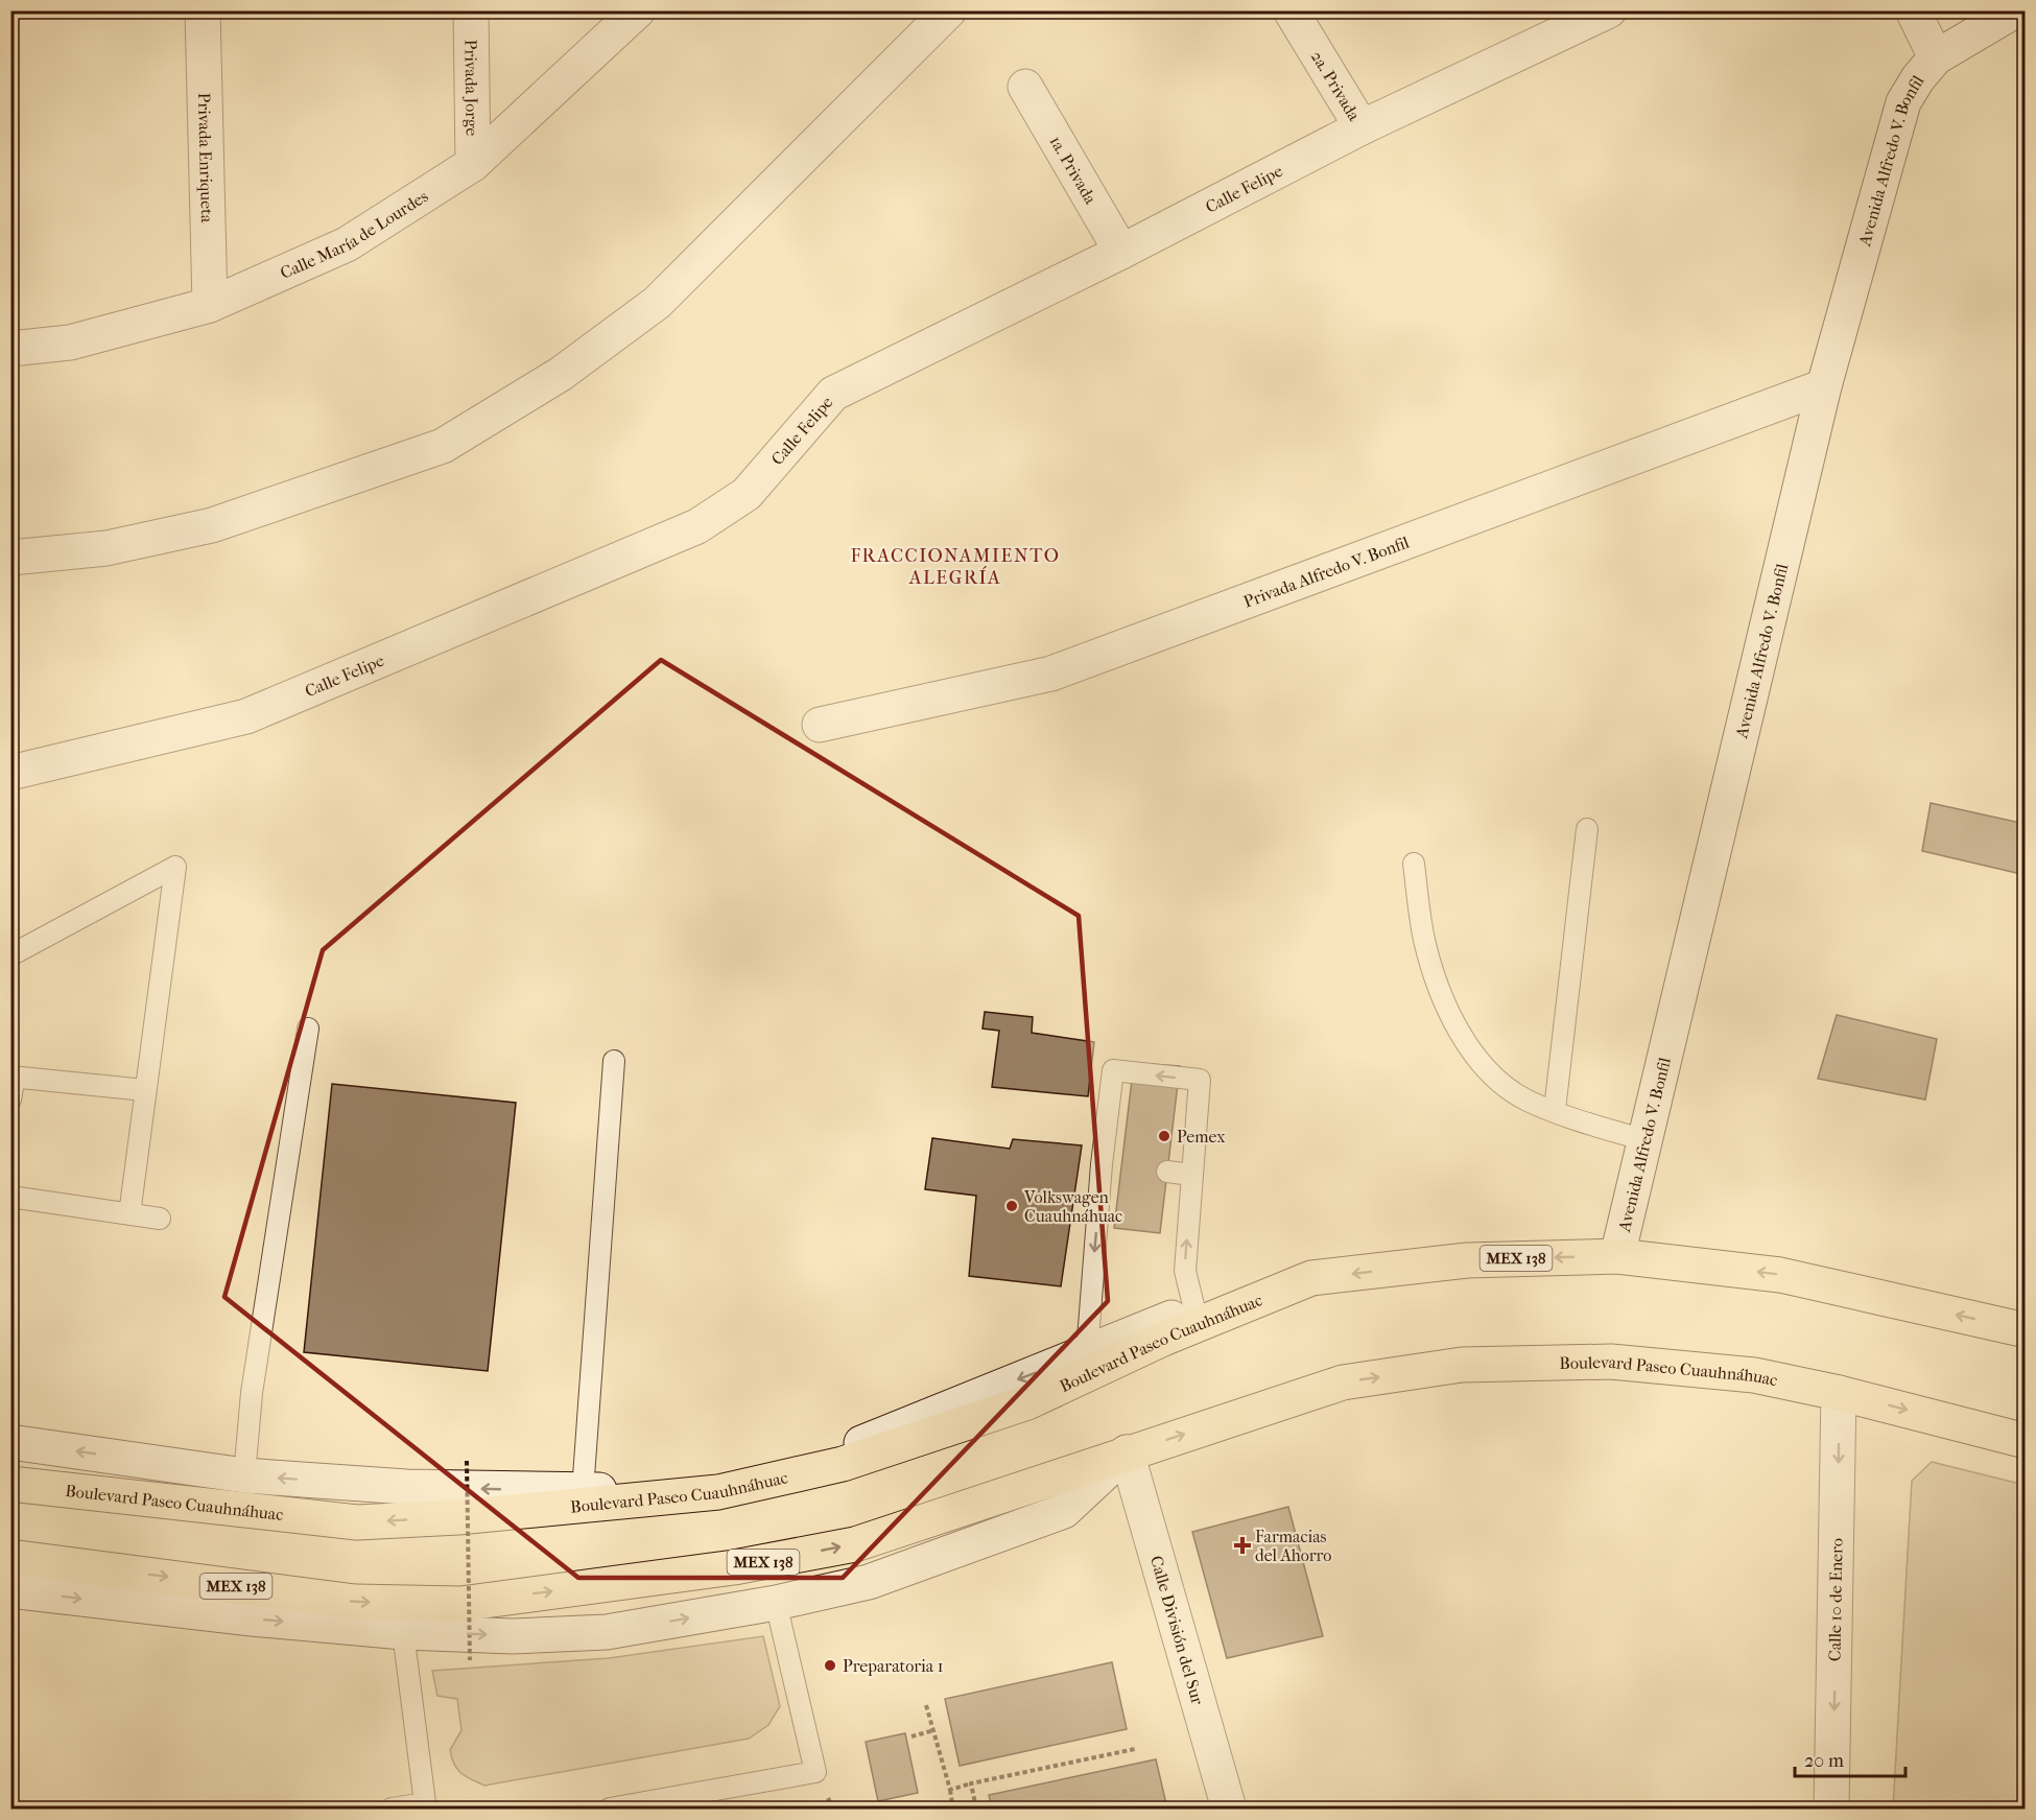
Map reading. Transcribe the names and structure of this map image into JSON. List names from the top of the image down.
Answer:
{
  "streets": {
    "main road": ["MEX 138", "Boulevard Paseo Cuauhnáhuac"],
    "street": [
      "2a. Privada",
      "Privada Jorge",
      "Privada Enriqueta",
      "Avenida Alfredo V. Bonfil",
      "1a. Privada",
      "Calle Felipe",
      "Calle María de Lourdes",
      "Privada Alfredo V. Bonfil",
      "Calle 10 de Enero",
      "Calle División del Sur"
    ]
  },
  "crossings": [
    ["2a. Privada", "Calle Felipe"],
    ["Privada Jorge", "Calle María de Lourdes"],
    ["Privada Enriqueta", "Calle María de Lourdes"],
    ["Avenida Alfredo V. Bonfil", "Privada Alfredo V. Bonfil"],
    ["Avenida Alfredo V. Bonfil", "Boulevard Paseo Cuauhnáhuac"],
    ["1a. Privada", "Calle Felipe"],
    ["Boulevard Paseo Cuauhnáhuac", "Calle 10 de Enero"],
    ["Boulevard Paseo Cuauhnáhuac", "Calle División del Sur"]
  ],
  "one_way": ["Calle 10 de Enero"],
  "districts": ["FRACCIONAMIENTO ALEGRÍA"],
  "places": {
    "other": ["Pemex", "Volkswagen Cuauhnáhuac", "Preparatoria 1"],
    "health": ["Farmacias del Ahorro"]
  },
  "scale_bar": "20 m"
}
